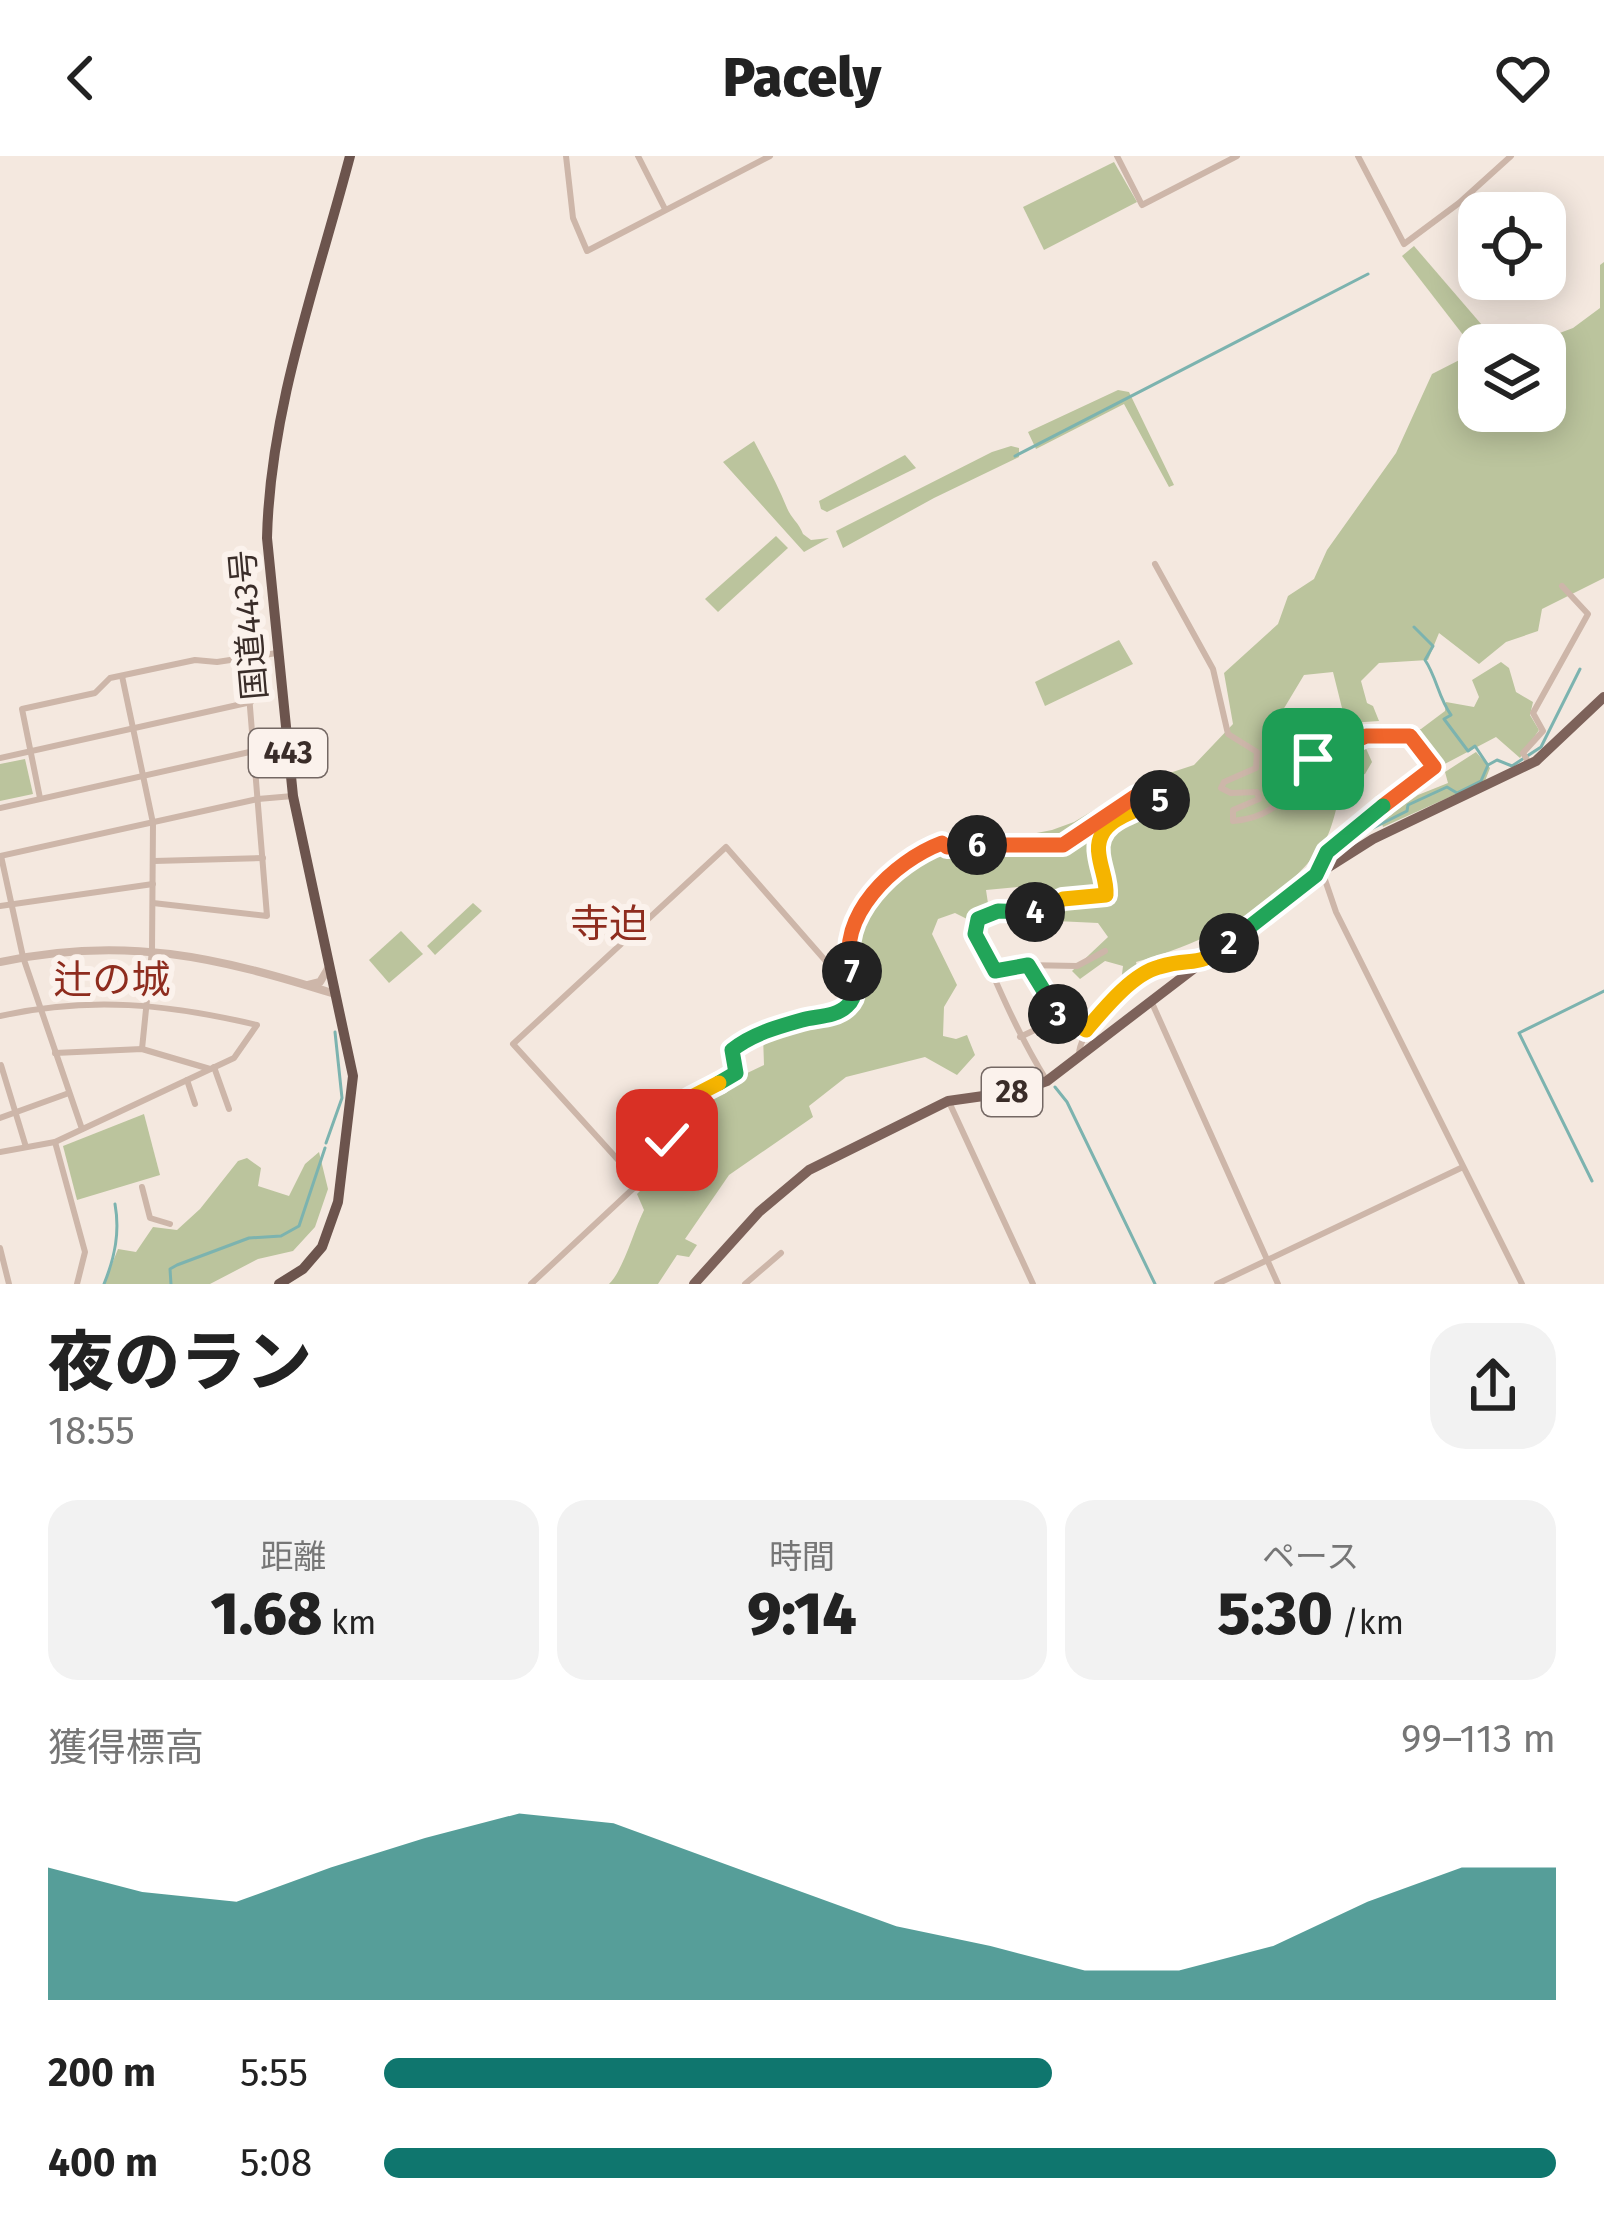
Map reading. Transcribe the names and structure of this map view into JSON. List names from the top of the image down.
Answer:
{
  "streets": {
    "highway": ["国道443号", "443"],
    "main road": ["28"]
  },
  "districts": ["寺迫", "辻の城"],
  "page": {
    "header": "Pacely",
    "pins": [
      "5",
      "6",
      "4",
      "2",
      "7",
      "3"
    ],
    "heading": ["夜のラン", "18:55"],
    "stats": [
      ["距離", "1.68 km"],
      ["時間", "9:14"],
      ["ペース", "5:30 /km"]
    ],
    "chart": ["獲得標高", "99–113 m"],
    "list": [
      {
        "name": "200 m",
        "note": "5:55"
      },
      {
        "name": "400 m",
        "note": "5:08"
      }
    ]
  }
}
